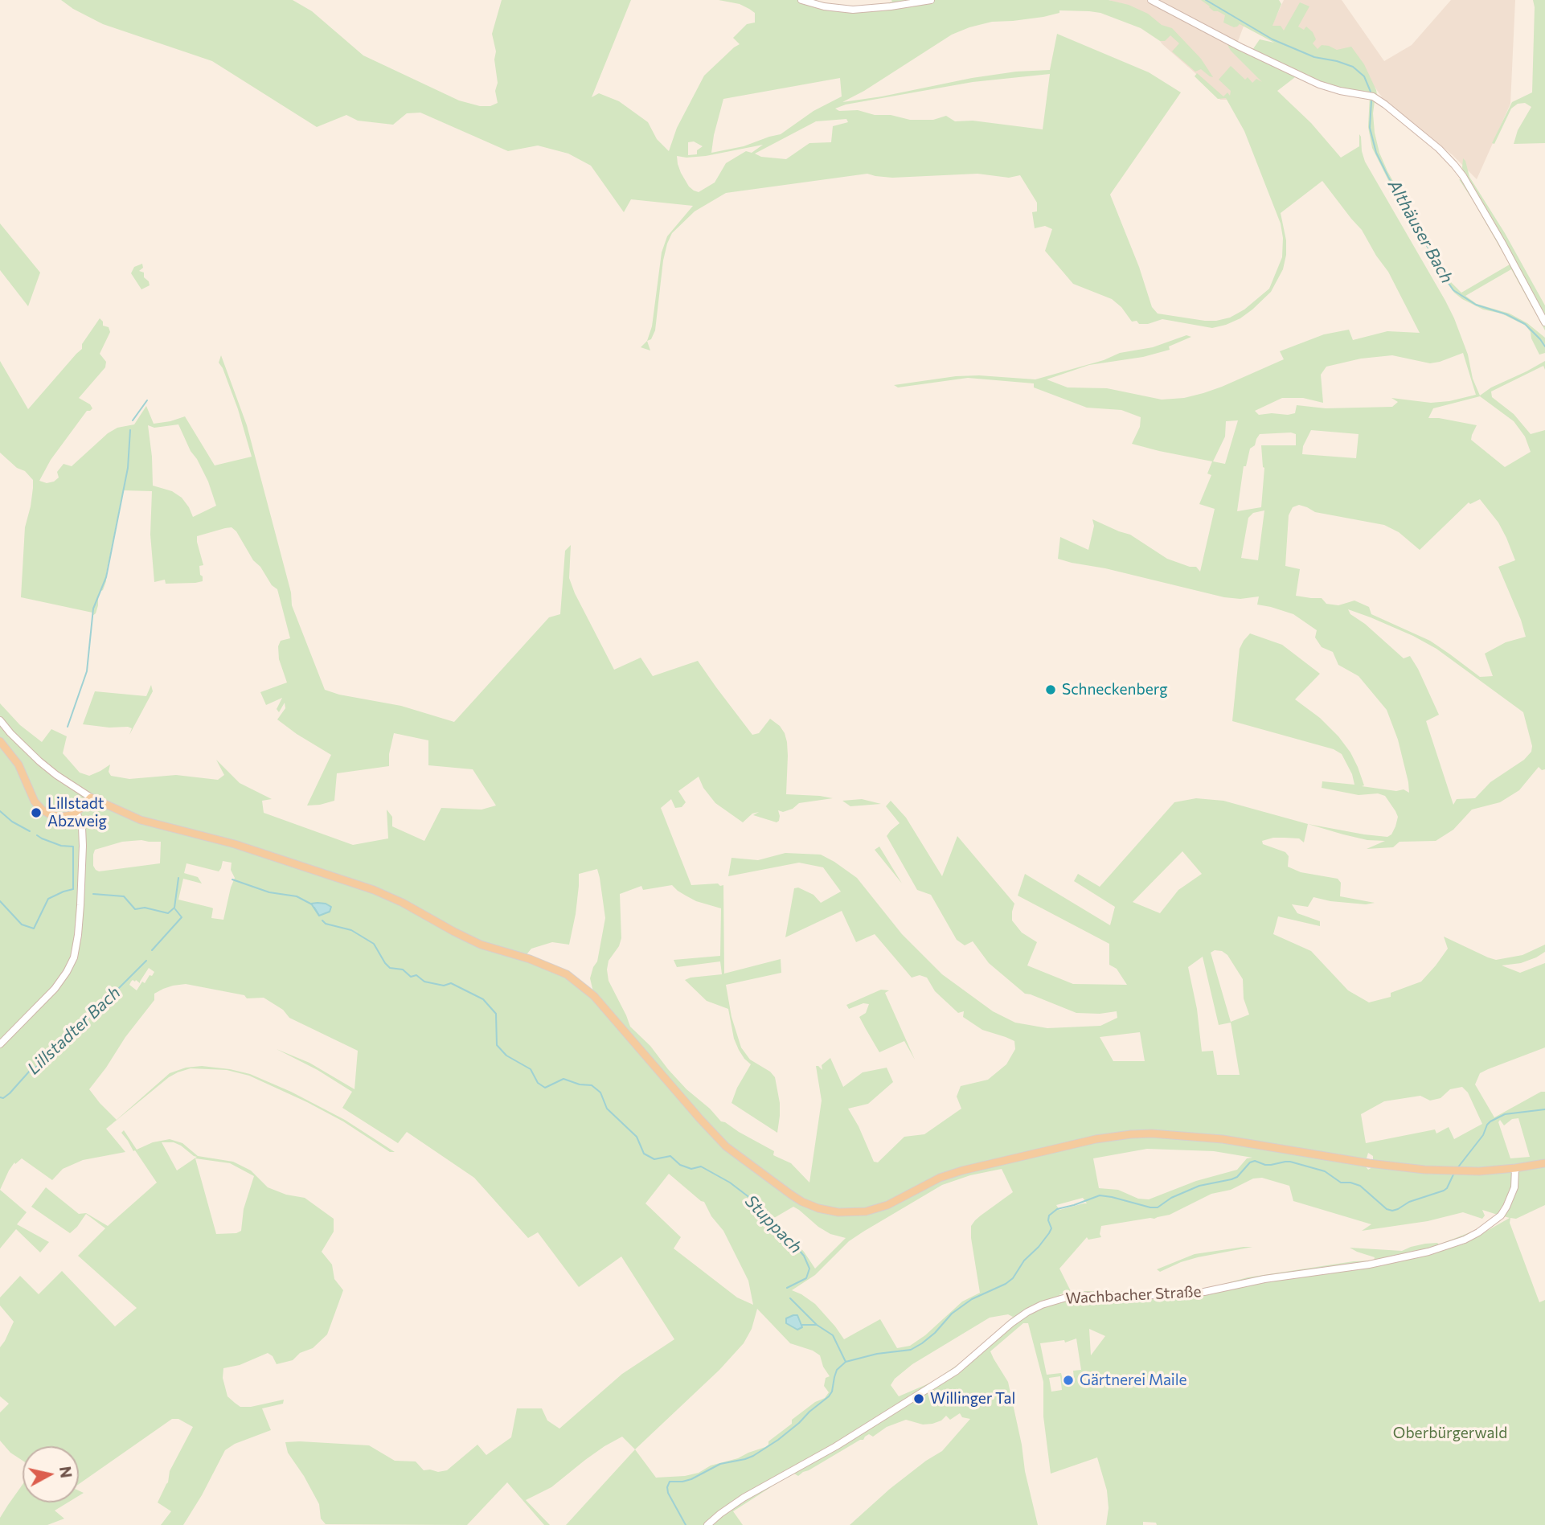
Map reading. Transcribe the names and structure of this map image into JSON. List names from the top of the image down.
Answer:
{
  "streets": {
    "street": ["Wachbacher Straße"]
  },
  "water": ["Althäuser Bach", "Lillstadter Bach", "Stuppach"],
  "parks": ["Oberbürgerwald"],
  "places": [
    "Schneckenberg",
    "Lillstadt Abzweig",
    "Gärtnerei Maile",
    "Willinger Tal"
  ],
  "north": "right"
}
